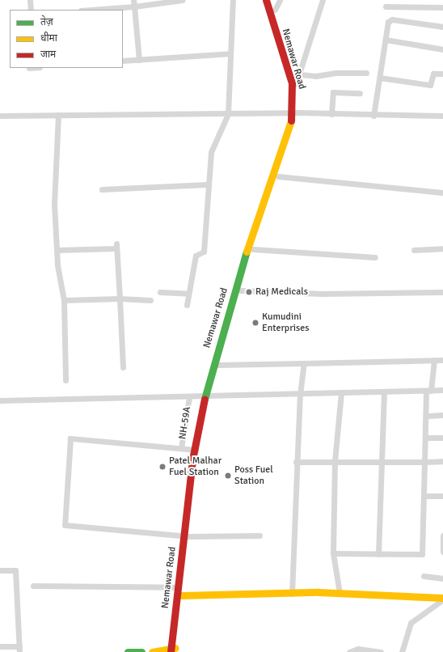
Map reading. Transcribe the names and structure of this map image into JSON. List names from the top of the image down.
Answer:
{
  "streets": {
    "main road": ["Nemawar Road"],
    "street": ["NH-59A"]
  },
  "places": [
    "Raj Medicals",
    "Kumudini Enterprises",
    "Patel Malhar Fuel Station",
    "Poss Fuel Station"
  ],
  "legend": ["तेज़", "धीमा", "जाम"]
}
